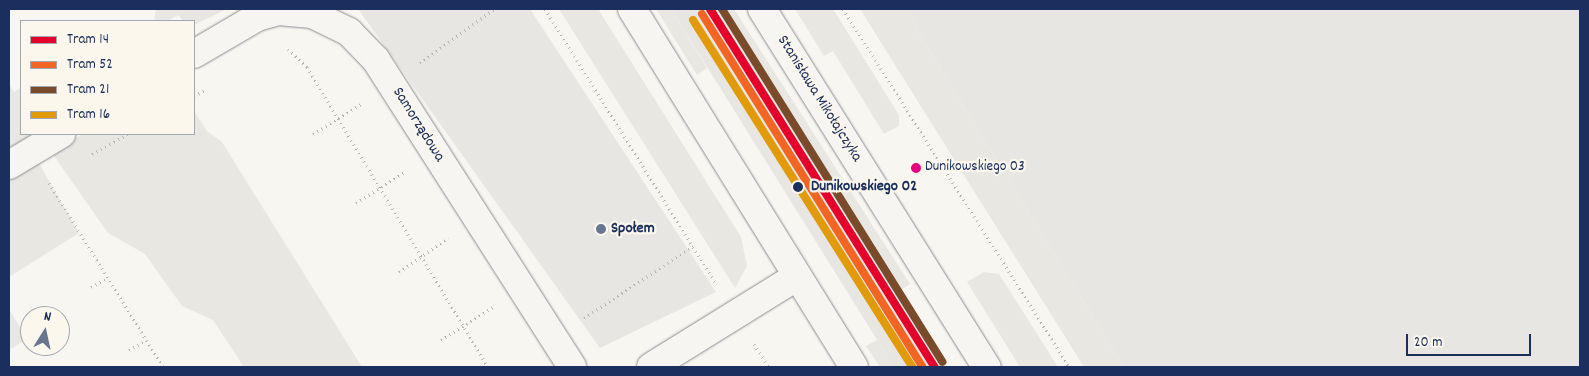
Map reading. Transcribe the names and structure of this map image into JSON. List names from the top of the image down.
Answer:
{
  "streets": {
    "street": ["Stanisława Mikołajczyka", "Samorządowa"]
  },
  "places": ["Dunikowskiego 03", "Dunikowskiego 02", "Społem"],
  "lines": [
    "tram line 14",
    "tram line 21",
    "tram line 52",
    "tram line 16"
  ],
  "legend": [
    "Tram 14",
    "Tram 52",
    "Tram 21",
    "Tram 16"
  ],
  "scale_bar": "20 m",
  "north": "top"
}
